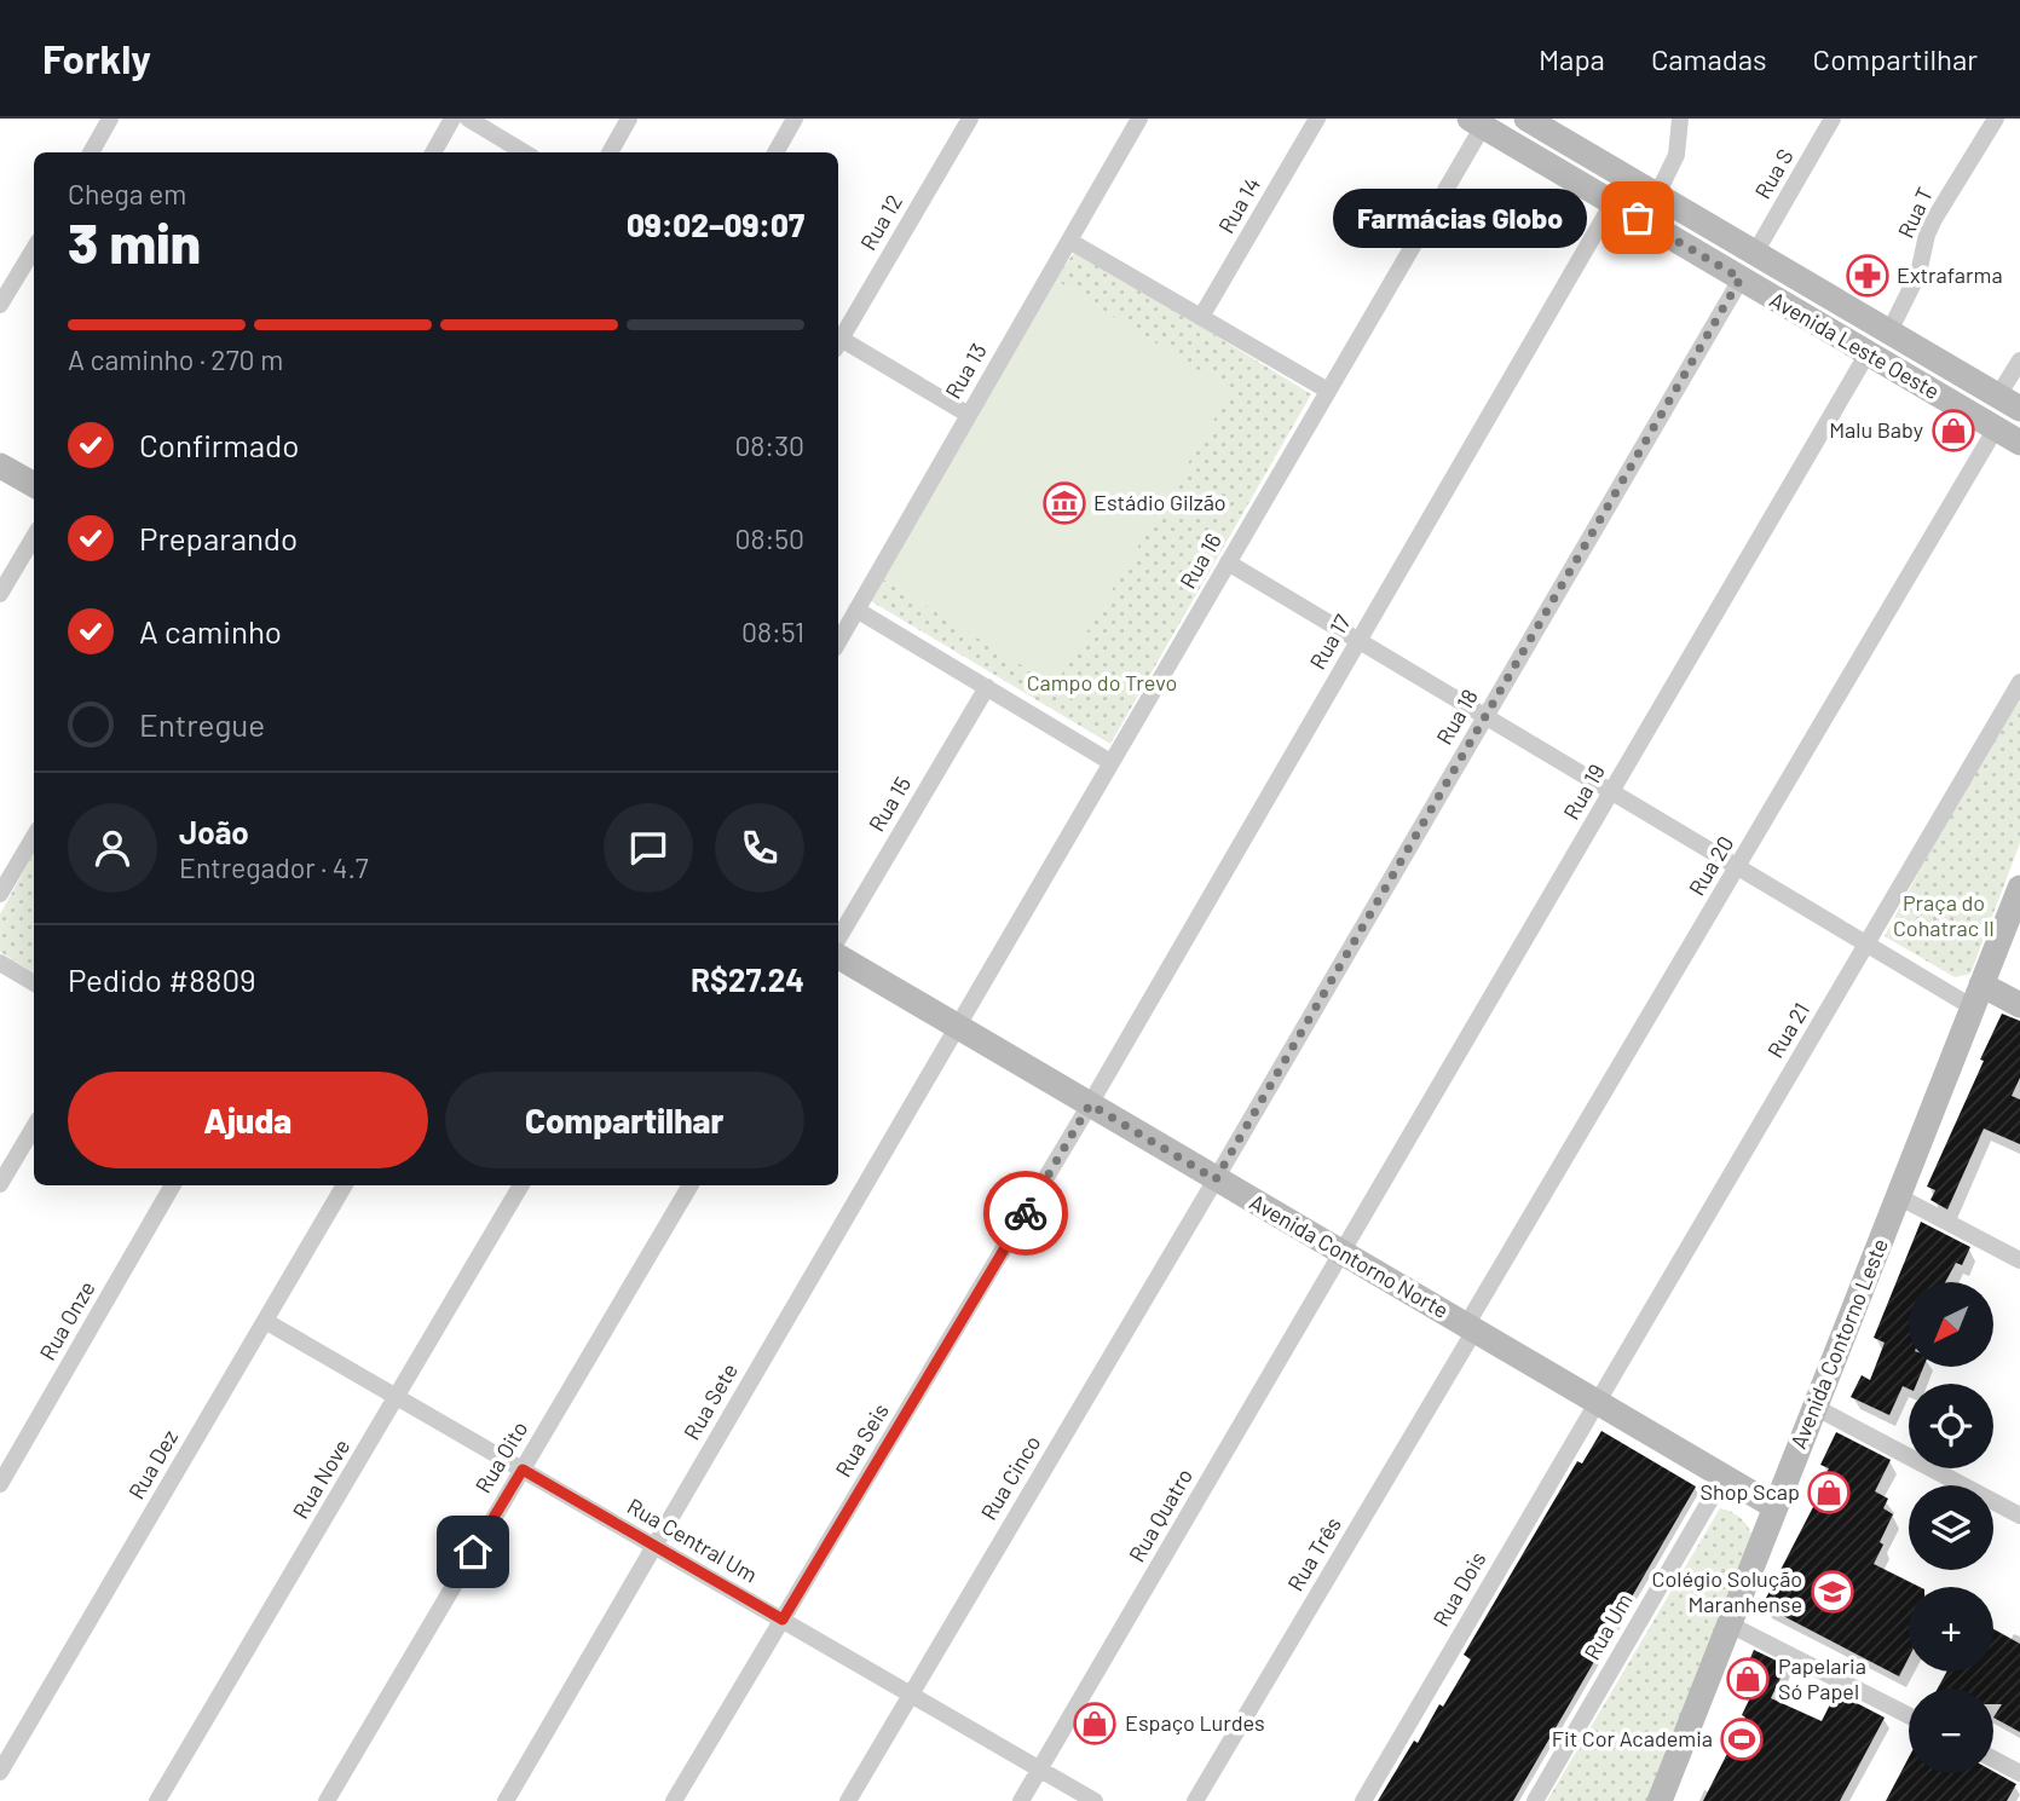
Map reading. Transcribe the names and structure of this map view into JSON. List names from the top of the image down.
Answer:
{
  "streets": {
    "main road": ["Avenida Leste Oeste", "Avenida Contorno Norte", "Avenida Contorno Leste"],
    "street": [
      "Rua S",
      "Rua 14",
      "Rua T",
      "Rua 12",
      "Rua 13",
      "Rua 16",
      "Rua 17",
      "Rua 18",
      "Rua 19",
      "Rua 15",
      "Rua 20",
      "Rua 21",
      "Rua Onze",
      "Rua Sete",
      "Rua Seis",
      "Rua Oito",
      "Rua Dez",
      "Rua Cinco",
      "Rua Nove",
      "Rua Quatro",
      "Rua Central Um",
      "Rua Três",
      "Rua Dois",
      "Rua Um"
    ]
  },
  "crossings": [
    ["Rua S", "Avenida Leste Oeste"],
    ["Rua T", "Avenida Leste Oeste"],
    ["Avenida Leste Oeste", "Rua 16"],
    ["Avenida Leste Oeste", "Rua 17"],
    ["Avenida Leste Oeste", "Rua 18"],
    ["Avenida Leste Oeste", "Rua 19"],
    ["Avenida Leste Oeste", "Rua 20"],
    ["Rua 16", "Avenida Contorno Norte"],
    ["Rua 16", "Rua Sete"],
    ["Rua 17", "Avenida Contorno Norte"],
    ["Rua 17", "Rua Seis"],
    ["Rua 18", "Avenida Contorno Norte"],
    ["Rua 18", "Rua Cinco"],
    ["Rua 19", "Avenida Contorno Norte"],
    ["Rua 19", "Rua Quatro"],
    ["Rua 20", "Avenida Contorno Norte"],
    ["Rua 20", "Rua Três"],
    ["Rua 21", "Avenida Contorno Norte"],
    ["Rua 21", "Rua Dois"],
    ["Avenida Contorno Norte", "Avenida Contorno Leste"],
    ["Avenida Contorno Norte", "Rua Sete"],
    ["Avenida Contorno Norte", "Rua Seis"],
    ["Avenida Contorno Norte", "Rua Cinco"],
    ["Avenida Contorno Norte", "Rua Quatro"],
    ["Avenida Contorno Norte", "Rua Três"],
    ["Avenida Contorno Norte", "Rua Dois"],
    ["Avenida Contorno Norte", "Rua Um"],
    ["Rua Sete", "Rua Central Um"],
    ["Rua Seis", "Rua Central Um"],
    ["Rua Oito", "Rua Central Um"],
    ["Rua Dez", "Rua Central Um"],
    ["Rua Cinco", "Rua Central Um"],
    ["Rua Nove", "Rua Central Um"],
    ["Rua Quatro", "Rua Central Um"]
  ],
  "parks": ["Campo do Trevo", "Praça do Cohatrac II"],
  "places": {
    "other": ["Farmácias Globo"],
    "pharmacy": ["Extrafarma"],
    "shop": [
      "Malu Baby",
      "Shop Scap",
      "Papelaria Só Papel",
      "Espaço Lurdes"
    ],
    "museum": ["Estádio Gilzão"],
    "school or university": ["Colégio Solução Maranhense"],
    "sports": ["Fit Cor Academia"]
  },
  "north": "bottom left",
  "page": {
    "header": "Forkly",
    "nav": ["Mapa", "Camadas", "Compartilhar"],
    "heading": ["3 min", "Chega em", "09:02–09:07"],
    "panel": [
      "João",
      "Entregador · 4.7",
      "Pedido #8809",
      "R$27.24"
    ],
    "bubble": "Farmácias Globo",
    "bar": "A caminho · 270 m",
    "list": [
      ["Confirmado", "08:30"],
      ["Preparando", "08:50"],
      ["A caminho", "08:51"],
      "Entregue"
    ],
    "buttons": ["Ajuda", "Compartilhar"],
    "map_buttons": ["+", "−"]
  }
}
